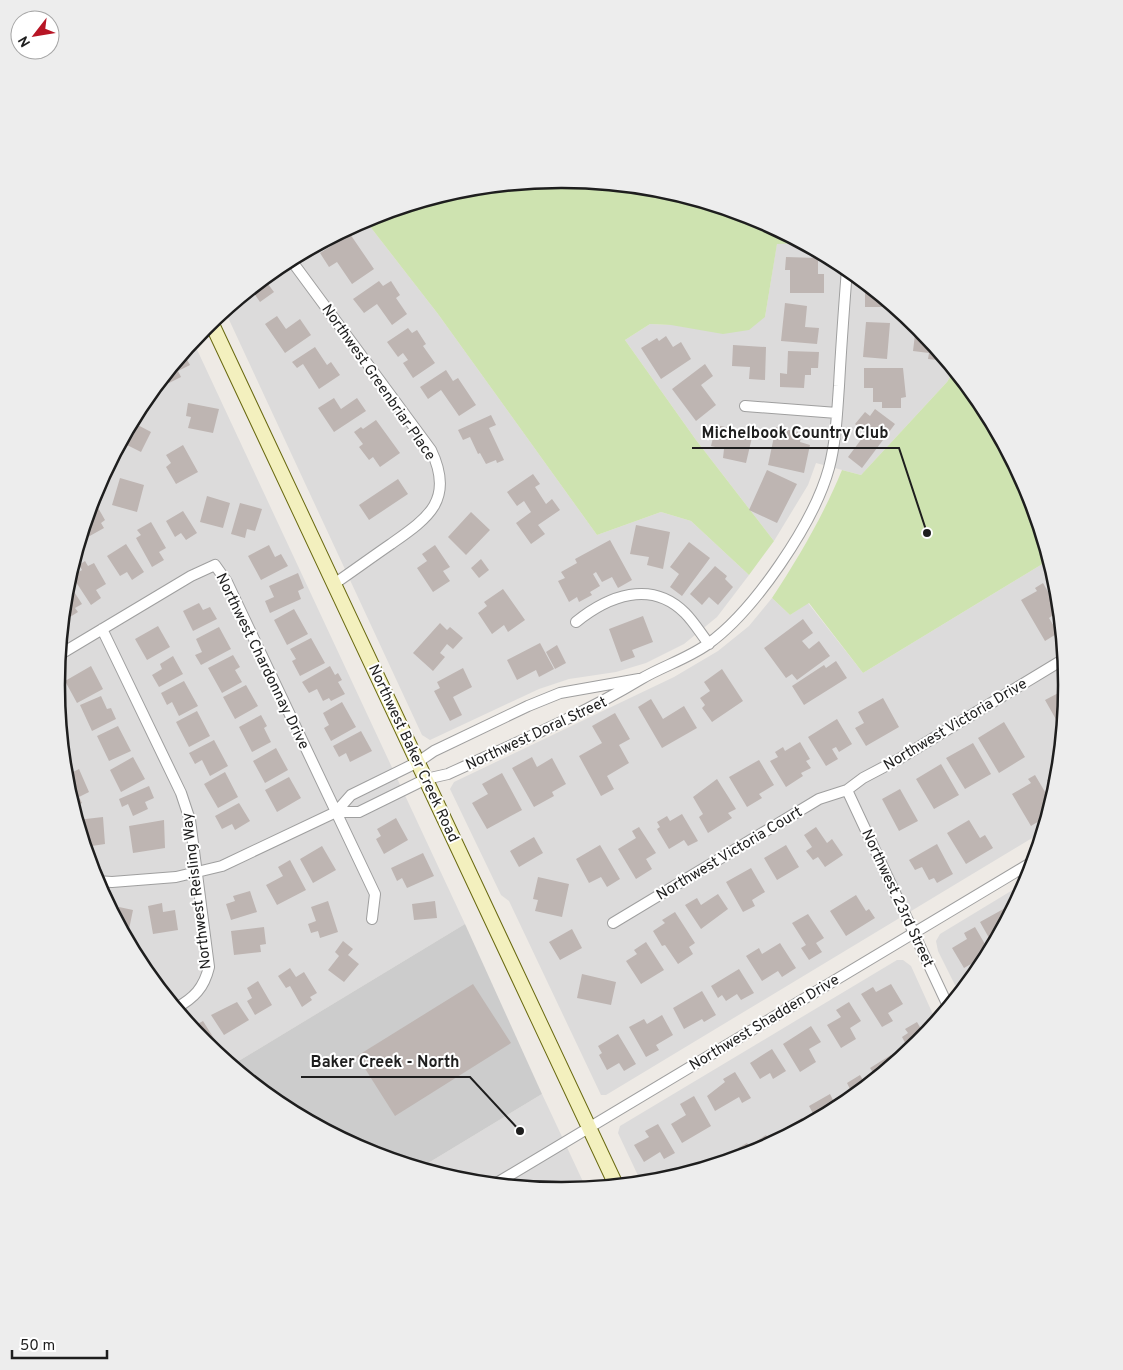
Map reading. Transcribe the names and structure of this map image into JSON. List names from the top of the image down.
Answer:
{
  "streets": {
    "main road": ["Northwest Baker Creek Road"],
    "street": [
      "Northwest Greenbriar Place",
      "Northwest Chardonnay Drive",
      "Northwest Victoria Drive",
      "Northwest Doral Street",
      "Northwest Victoria Court",
      "Northwest Reisling Way",
      "Northwest 23rd Street",
      "Northwest Shadden Drive"
    ]
  },
  "crossings": [
    ["Northwest Greenbriar Place", "Northwest Baker Creek Road"],
    ["Northwest Chardonnay Drive", "Northwest Doral Street"],
    ["Northwest Chardonnay Drive", "Northwest Reisling Way"],
    ["Northwest Victoria Drive", "Northwest Victoria Court"],
    ["Northwest Victoria Drive", "Northwest 23rd Street"],
    ["Northwest Doral Street", "Northwest Baker Creek Road"],
    ["Northwest Baker Creek Road", "Northwest Shadden Drive"],
    ["Northwest Victoria Court", "Northwest 23rd Street"],
    ["Northwest 23rd Street", "Northwest Shadden Drive"]
  ],
  "places": ["Michelbook Country Club", "Baker Creek - North"],
  "scale_bar": "50 m",
  "north": "bottom left"
}
